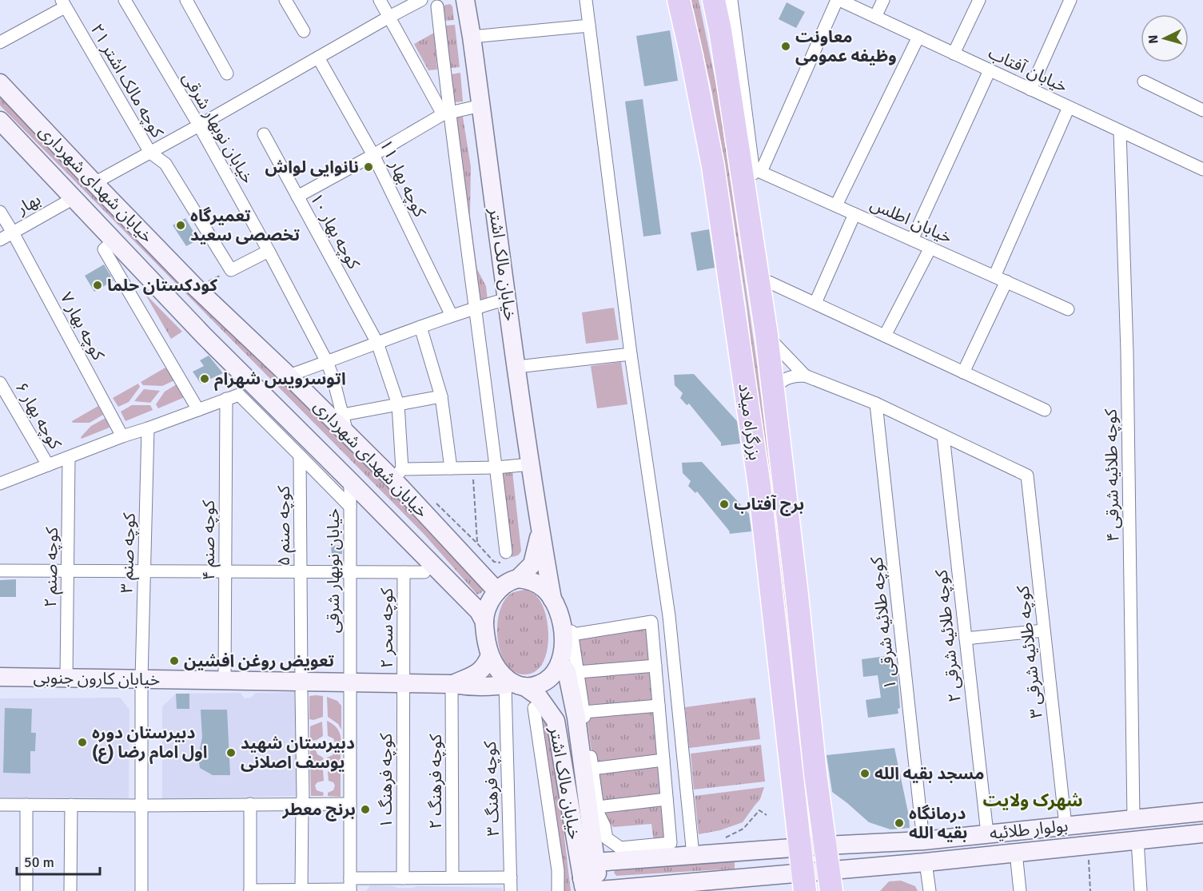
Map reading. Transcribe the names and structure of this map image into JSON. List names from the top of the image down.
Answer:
{
  "streets": {
    "highway": ["بزرگراه میلاد"],
    "main road": [
      "خیابان شهدای شهرداری",
      "خیابان مالک اشتر",
      "خیابان کارون جنوبی",
      "بولوار طلائیه"
    ],
    "street": [
      "خیابان آفتاب",
      "کوچه مالک اشتر ۲۱",
      "خیابان نوبهار شرقی",
      "کوچه بهار ۱۱",
      "بهار",
      "خیابان اطلس",
      "کوچه بهار ۱۰",
      "کوچه بهار ۷",
      "کوچه بهار ۶",
      "کوچه طلائیه شرقی ۴",
      "کوچه صنم ۵",
      "کوچه صنم ۴",
      "کوچه صنم ۳",
      "کوچه صنم ۲",
      "کوچه طلائیه شرقی ۱",
      "کوچه سحر ۲",
      "کوچه طلائیه شرقی ۲",
      "کوچه طلائیه شرقی ۳",
      "کوچه فرهنگ ۱",
      "کوچه فرهنگ ۲",
      "کوچه فرهنگ ۳"
    ]
  },
  "crossings": [
    ["خیابان آفتاب", "کوچه طلائیه شرقی ۴"],
    ["خیابان نوبهار شرقی", "خیابان شهدای شهرداری"],
    ["خیابان نوبهار شرقی", "خیابان کارون جنوبی"],
    ["خیابان شهدای شهرداری", "بهار"],
    ["خیابان شهدای شهرداری", "کوچه بهار ۱۰"],
    ["خیابان شهدای شهرداری", "خیابان مالک اشتر"],
    ["خیابان شهدای شهرداری", "خیابان کارون جنوبی"],
    ["خیابان شهدای شهرداری", "کوچه فرهنگ ۳"],
    ["بهار", "کوچه بهار ۷"],
    ["خیابان اطلس", "بزرگراه میلاد"],
    ["خیابان مالک اشتر", "خیابان کارون جنوبی"],
    ["خیابان مالک اشتر", "کوچه فرهنگ ۳"],
    ["بزرگراه میلاد", "بولوار طلائیه"],
    ["کوچه طلائیه شرقی ۴", "بولوار طلائیه"],
    ["کوچه صنم ۵", "خیابان کارون جنوبی"],
    ["کوچه صنم ۴", "خیابان کارون جنوبی"],
    ["کوچه صنم ۳", "خیابان کارون جنوبی"],
    ["کوچه صنم ۲", "خیابان کارون جنوبی"],
    ["کوچه طلائیه شرقی ۱", "بولوار طلائیه"],
    ["کوچه سحر ۲", "خیابان کارون جنوبی"],
    ["کوچه سحر ۲", "کوچه فرهنگ ۱"],
    ["کوچه طلائیه شرقی ۲", "کوچه طلائیه شرقی ۳"],
    ["کوچه طلائیه شرقی ۲", "بولوار طلائیه"],
    ["کوچه طلائیه شرقی ۳", "بولوار طلائیه"],
    ["خیابان کارون جنوبی", "کوچه فرهنگ ۱"],
    ["خیابان کارون جنوبی", "کوچه فرهنگ ۲"],
    ["خیابان کارون جنوبی", "کوچه فرهنگ ۳"]
  ],
  "districts": ["شهرک ولایت"],
  "places": [
    "معاونت وظیفه عمومی",
    "نانوایی لواش",
    "تعمیرگاه تخصصی سعید",
    "کودکستان حلما",
    "اتوسرویس شهرام",
    "برج آفتاب",
    "تعویض روغن افشین",
    "دبیرستان دوره اول امام رضا (ع)",
    "دبیرستان شهید یوسف اصلانی",
    "مسجد بقیه الله",
    "برنج معطر",
    "درمانگاه بقیه الله"
  ],
  "scale_bar": "50 m",
  "north": "left"
}
